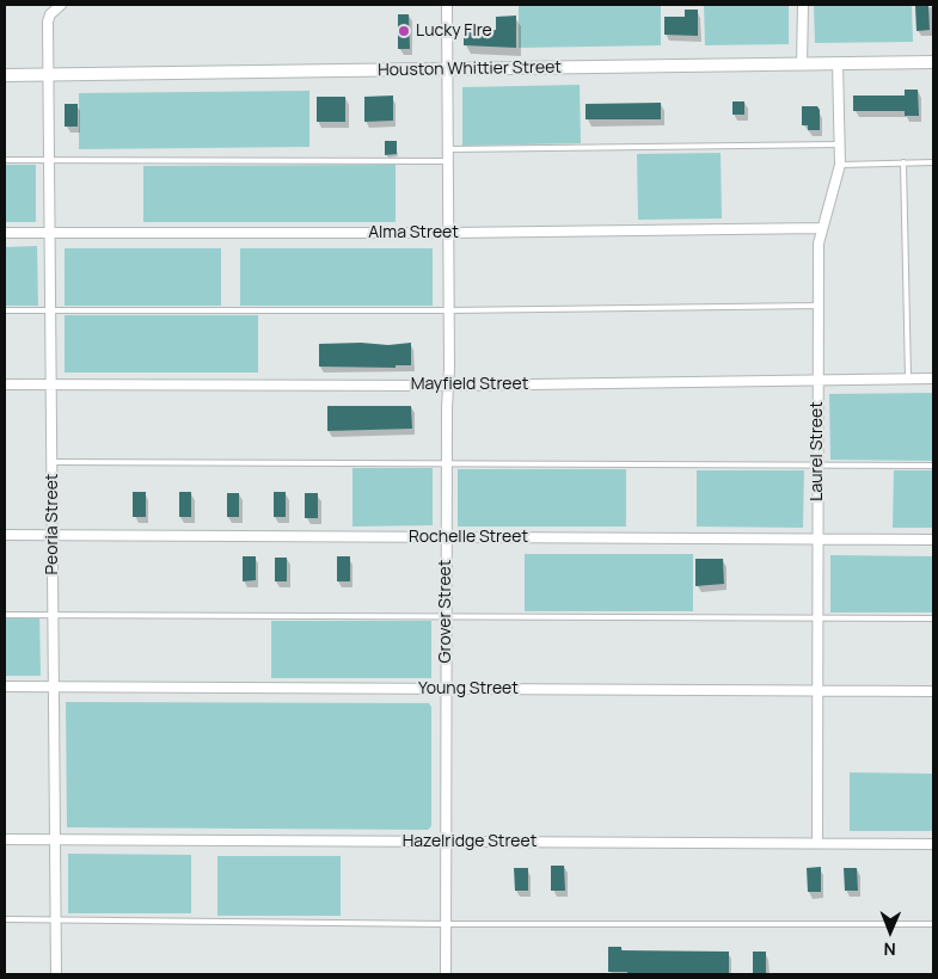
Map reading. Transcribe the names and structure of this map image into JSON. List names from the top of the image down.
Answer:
{
  "streets": {
    "street": [
      "Houston Whittier Street",
      "Alma Street",
      "Mayfield Street",
      "Laurel Street",
      "Peoria Street",
      "Rochelle Street",
      "Grover Street",
      "Young Street",
      "Hazelridge Street"
    ]
  },
  "crossings": [
    ["Houston Whittier Street", "Laurel Street"],
    ["Houston Whittier Street", "Peoria Street"],
    ["Houston Whittier Street", "Grover Street"],
    ["Alma Street", "Laurel Street"],
    ["Alma Street", "Peoria Street"],
    ["Alma Street", "Grover Street"],
    ["Mayfield Street", "Laurel Street"],
    ["Mayfield Street", "Peoria Street"],
    ["Mayfield Street", "Grover Street"],
    ["Laurel Street", "Rochelle Street"],
    ["Laurel Street", "Young Street"],
    ["Laurel Street", "Hazelridge Street"],
    ["Peoria Street", "Rochelle Street"],
    ["Peoria Street", "Young Street"],
    ["Peoria Street", "Hazelridge Street"],
    ["Rochelle Street", "Grover Street"],
    ["Grover Street", "Young Street"],
    ["Grover Street", "Hazelridge Street"]
  ],
  "places": ["Lucky FIre"],
  "north": "bottom"
}
